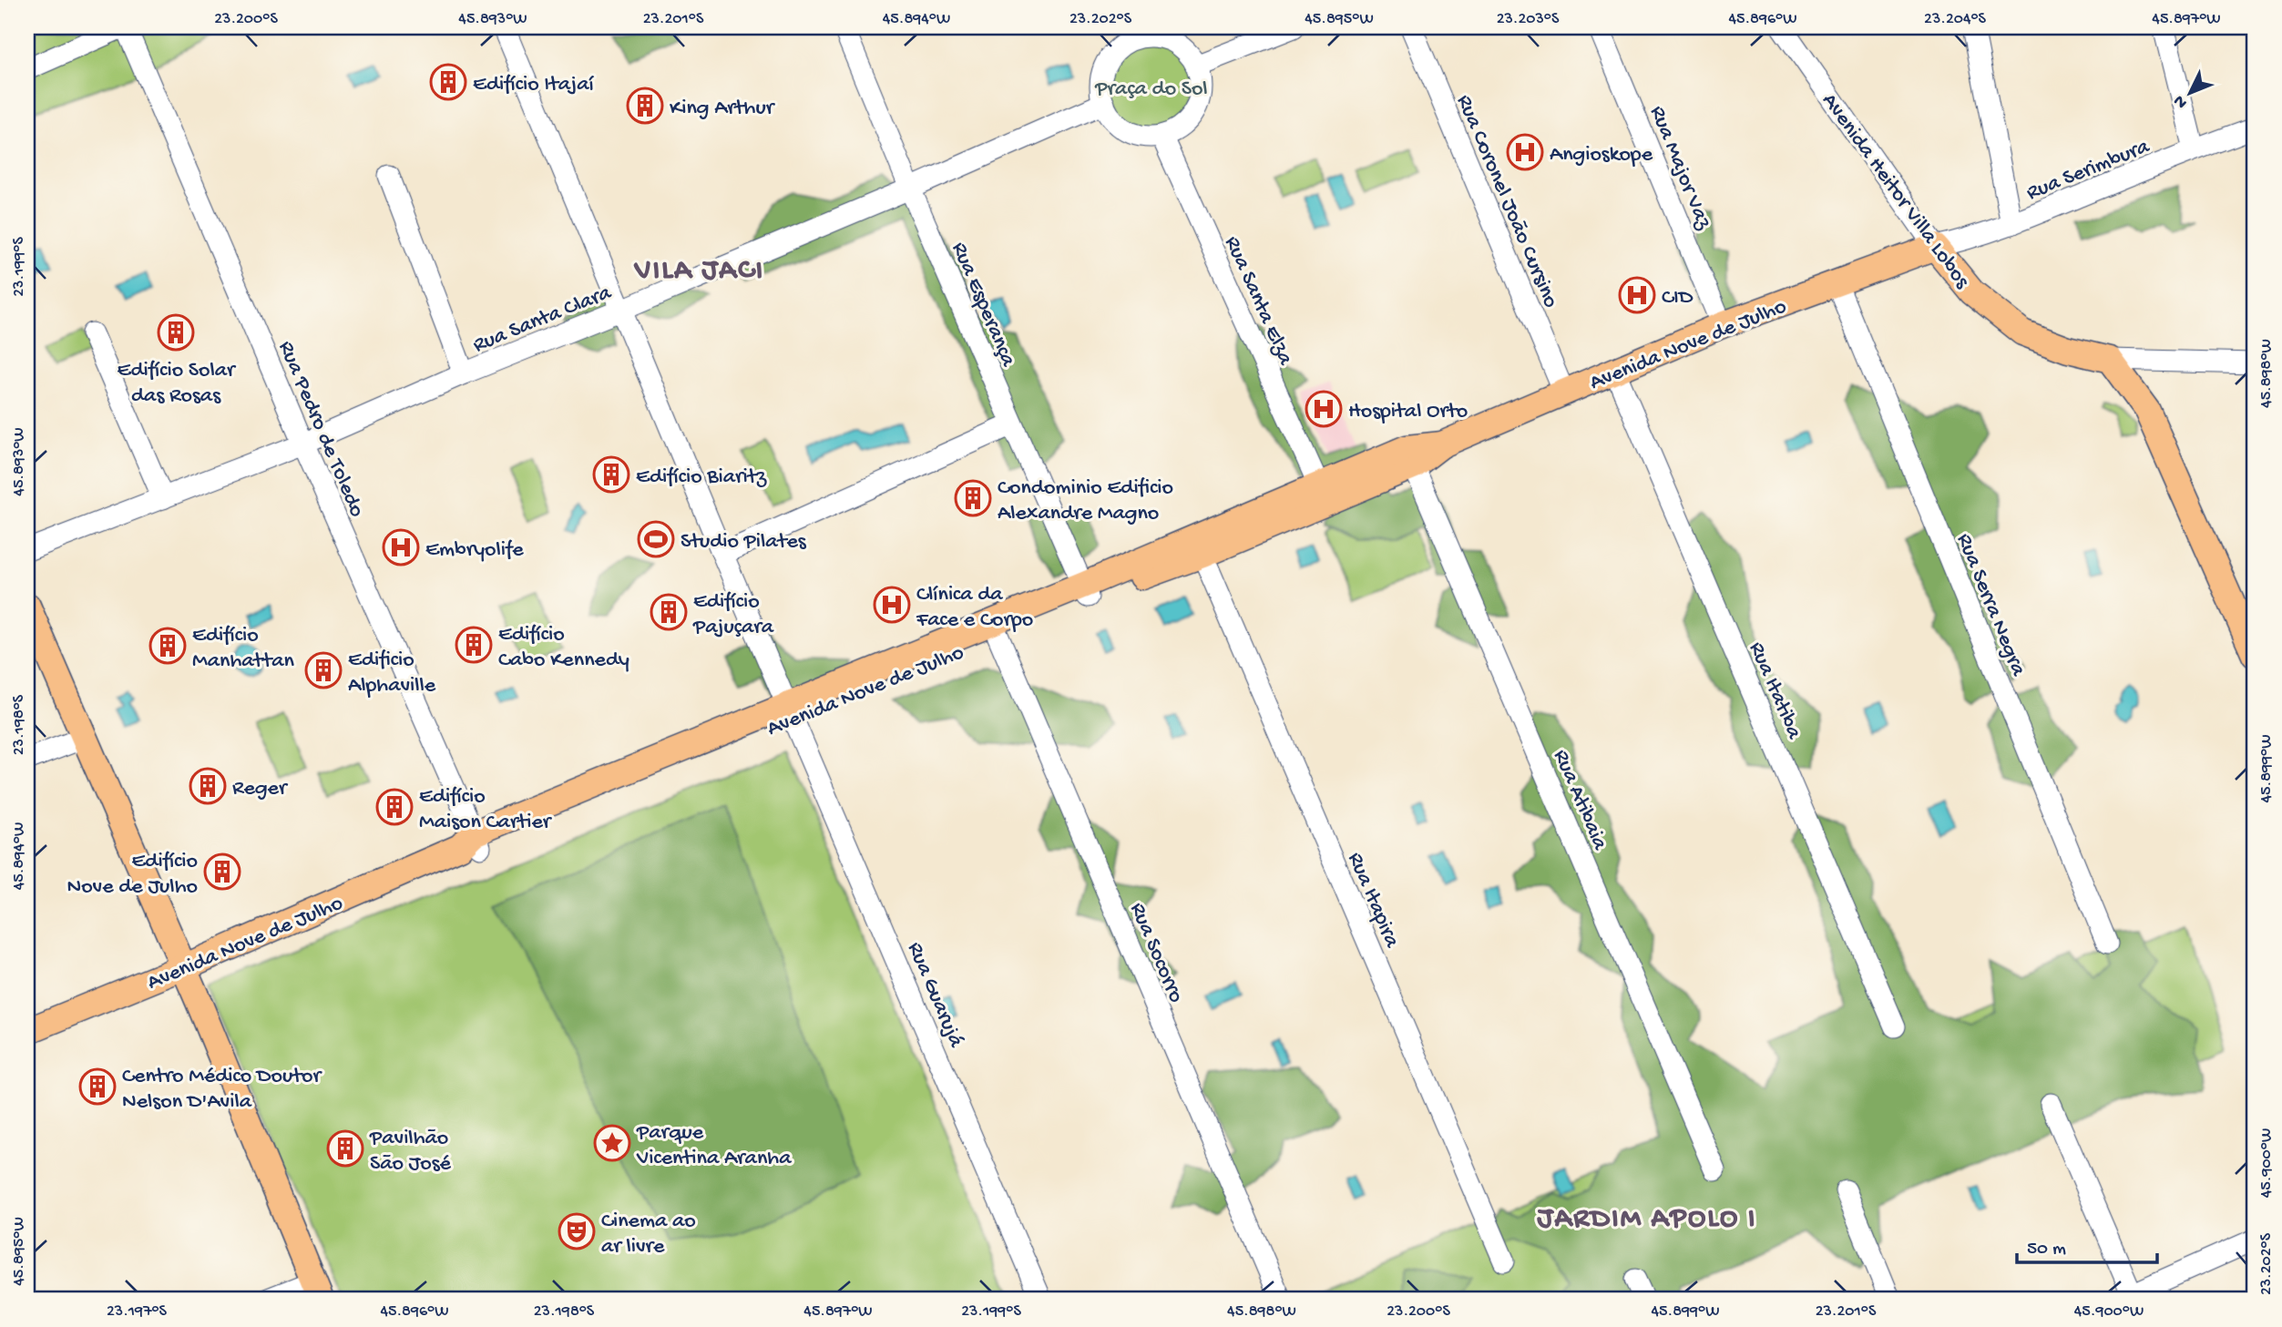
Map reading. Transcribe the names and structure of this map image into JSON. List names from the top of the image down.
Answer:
{
  "streets": {
    "main road": ["Avenida Heitor Villa Lobos", "Avenida Nove de Julho"],
    "street": [
      "Rua Major Vaz",
      "Rua Serimbura",
      "Rua Coronel João Cursino",
      "Rua Santa Elza",
      "Rua Esperança",
      "Rua Santa Clara",
      "Rua Pedro de Toledo",
      "Rua Serra Negra",
      "Rua Itatiba",
      "Rua Atibaia",
      "Rua Itapira",
      "Rua Socorro",
      "Rua Guarujá"
    ]
  },
  "crossings": [
    ["Rua Major Vaz", "Avenida Nove de Julho"],
    ["Rua Serimbura", "Avenida Heitor Villa Lobos"],
    ["Rua Serimbura", "Avenida Nove de Julho"],
    ["Avenida Heitor Villa Lobos", "Avenida Nove de Julho"],
    ["Rua Coronel João Cursino", "Avenida Nove de Julho"],
    ["Rua Santa Elza", "Rua Santa Clara"],
    ["Rua Santa Elza", "Avenida Nove de Julho"],
    ["Rua Esperança", "Rua Santa Clara"],
    ["Rua Esperança", "Avenida Nove de Julho"],
    ["Rua Santa Clara", "Rua Pedro de Toledo"],
    ["Rua Santa Clara", "Rua Guarujá"],
    ["Avenida Nove de Julho", "Rua Pedro de Toledo"],
    ["Avenida Nove de Julho", "Rua Serra Negra"],
    ["Avenida Nove de Julho", "Rua Itatiba"],
    ["Avenida Nove de Julho", "Rua Atibaia"],
    ["Avenida Nove de Julho", "Rua Itapira"],
    ["Avenida Nove de Julho", "Rua Socorro"],
    ["Avenida Nove de Julho", "Rua Guarujá"]
  ],
  "districts": ["VILA JACI", "JARDIM APOLO I"],
  "parks": ["Praça do Sol"],
  "places": {
    "building": [
      "Edifício Itajaí",
      "King Arthur",
      "Edifício Solar das Rosas",
      "Edifício Biaritz",
      "Condominio Edificio Alexandre Magno",
      "Edifício Pajuçara",
      "Edifício Cabo Kennedy",
      "Edifício Manhattan",
      "Edificio Alphaville",
      "Reger",
      "Edifício Maison Cartier",
      "Edifício Nove de Julho",
      "Centro Médico Doutor Nelson D'Avila",
      "Pavilhão São José"
    ],
    "hospital": [
      "Angioskope",
      "CID",
      "Hospital Orto",
      "Embryolife",
      "Clínica da Face e Corpo"
    ],
    "sports": ["Studio Pilates"],
    "place": ["Parque Vicentina Aranha"],
    "theatre": ["Cinema ao ar livre"]
  },
  "scale_bar": "50 m",
  "north": "bottom left",
  "coordinates": [
    "23.200°S",
    "45.893°W",
    "23.201°S",
    "45.894°W",
    "23.202°S",
    "45.895°W",
    "23.203°S",
    "45.896°W",
    "23.204°S",
    "45.897°W",
    "23.199°S",
    "45.898°W",
    "23.198°S",
    "45.899°W",
    "45.900°W",
    "23.197°S"
  ]
}
